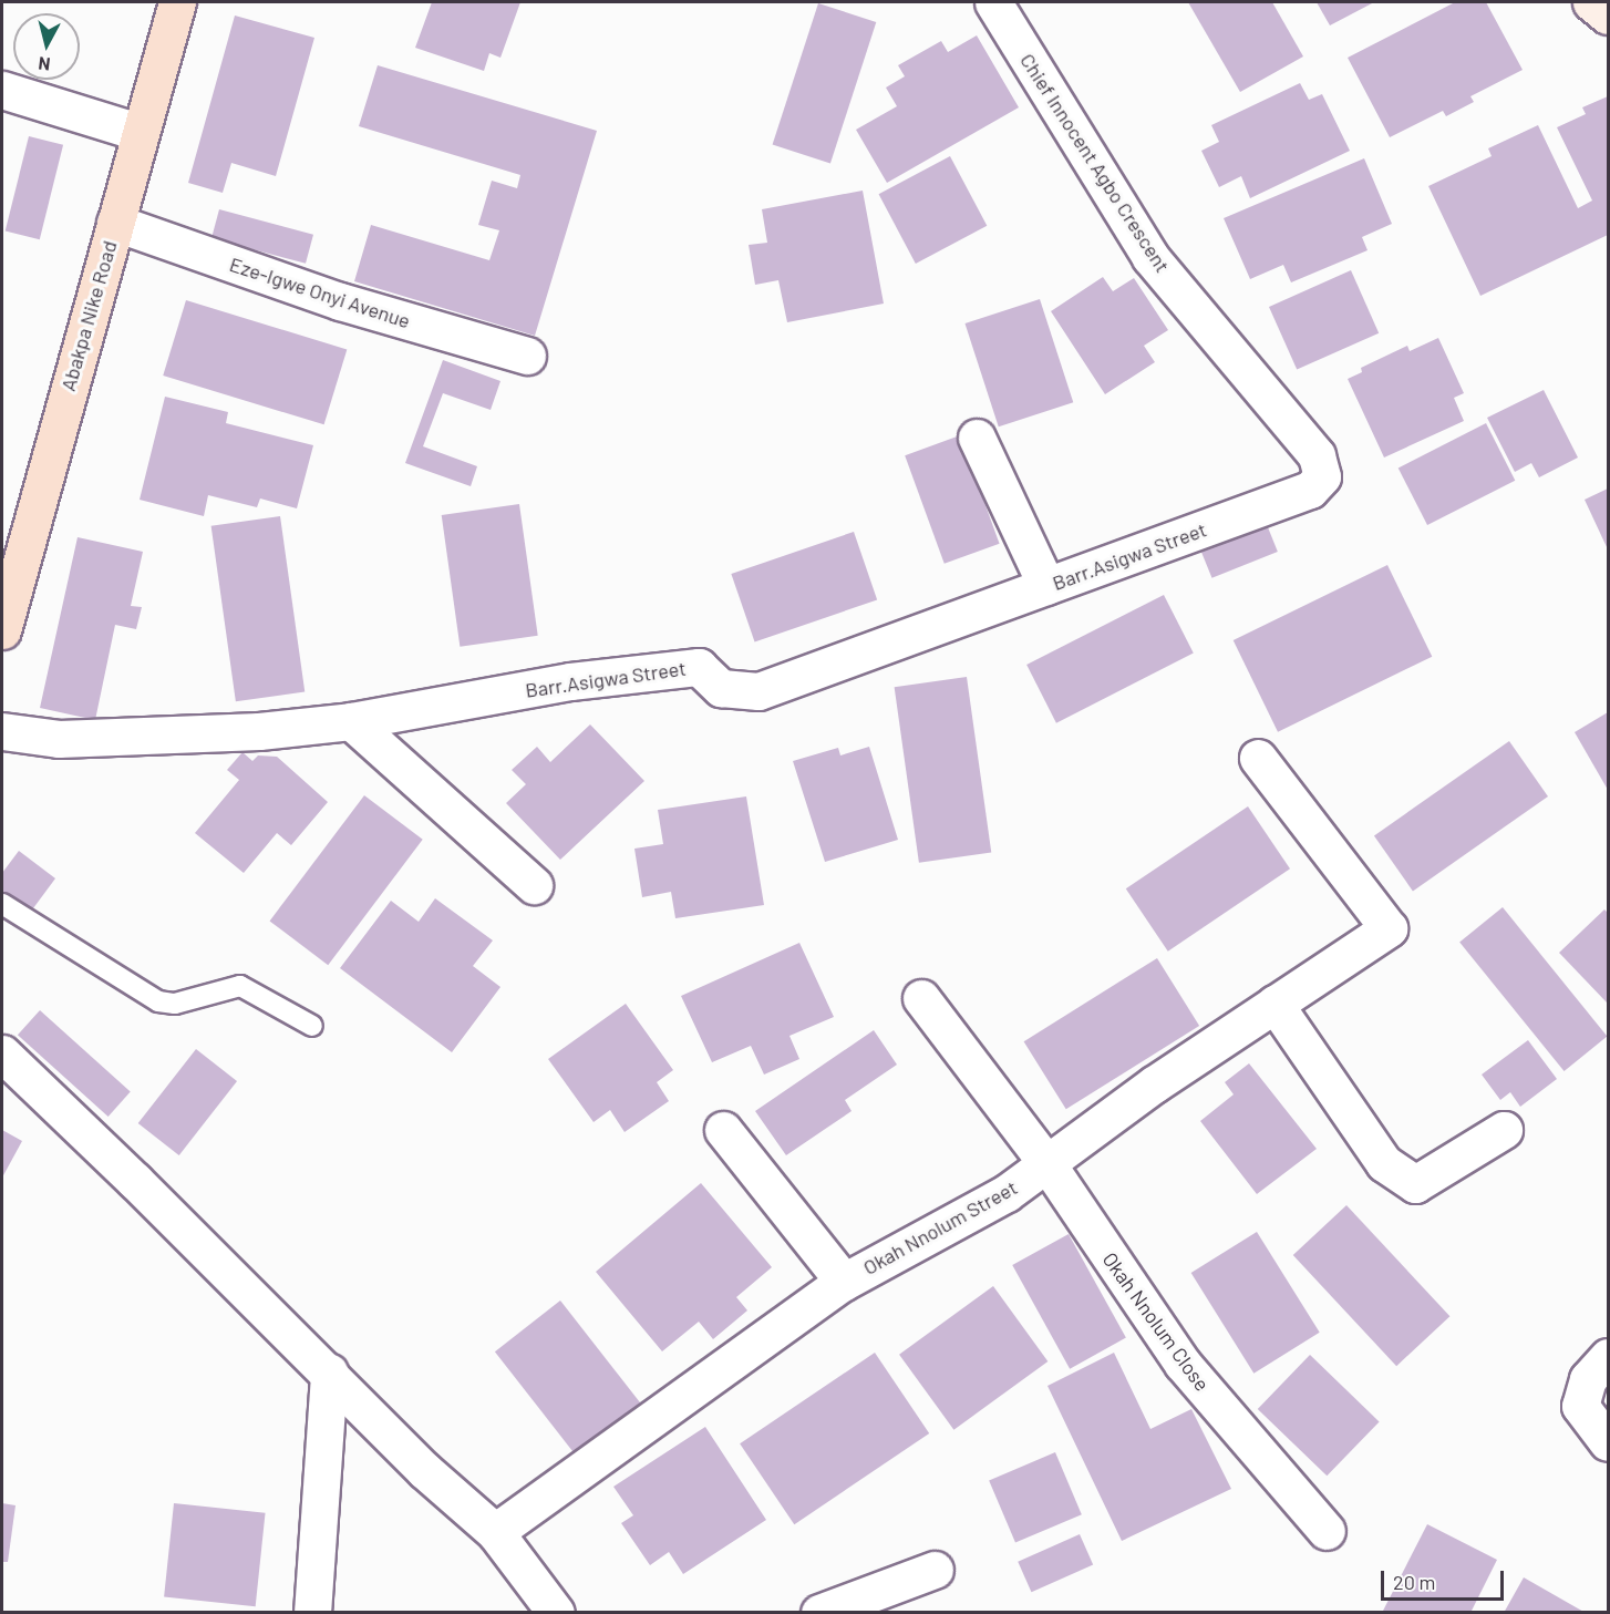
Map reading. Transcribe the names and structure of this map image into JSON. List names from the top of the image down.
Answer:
{
  "streets": {
    "main road": ["Abakpa Nike Road"],
    "street": [
      "Chief Innocent Agbo Crescent",
      "Eze-Igwe Onyi Avenue",
      "Barr.Asigwa Street",
      "Okah Nnolum Street",
      "Okah Nnolum Close"
    ]
  },
  "crossings": [
    ["Chief Innocent Agbo Crescent", "Barr.Asigwa Street"],
    ["Eze-Igwe Onyi Avenue", "Abakpa Nike Road"],
    ["Okah Nnolum Street", "Okah Nnolum Close"]
  ],
  "scale_bar": "20 m",
  "north": "bottom"
}
